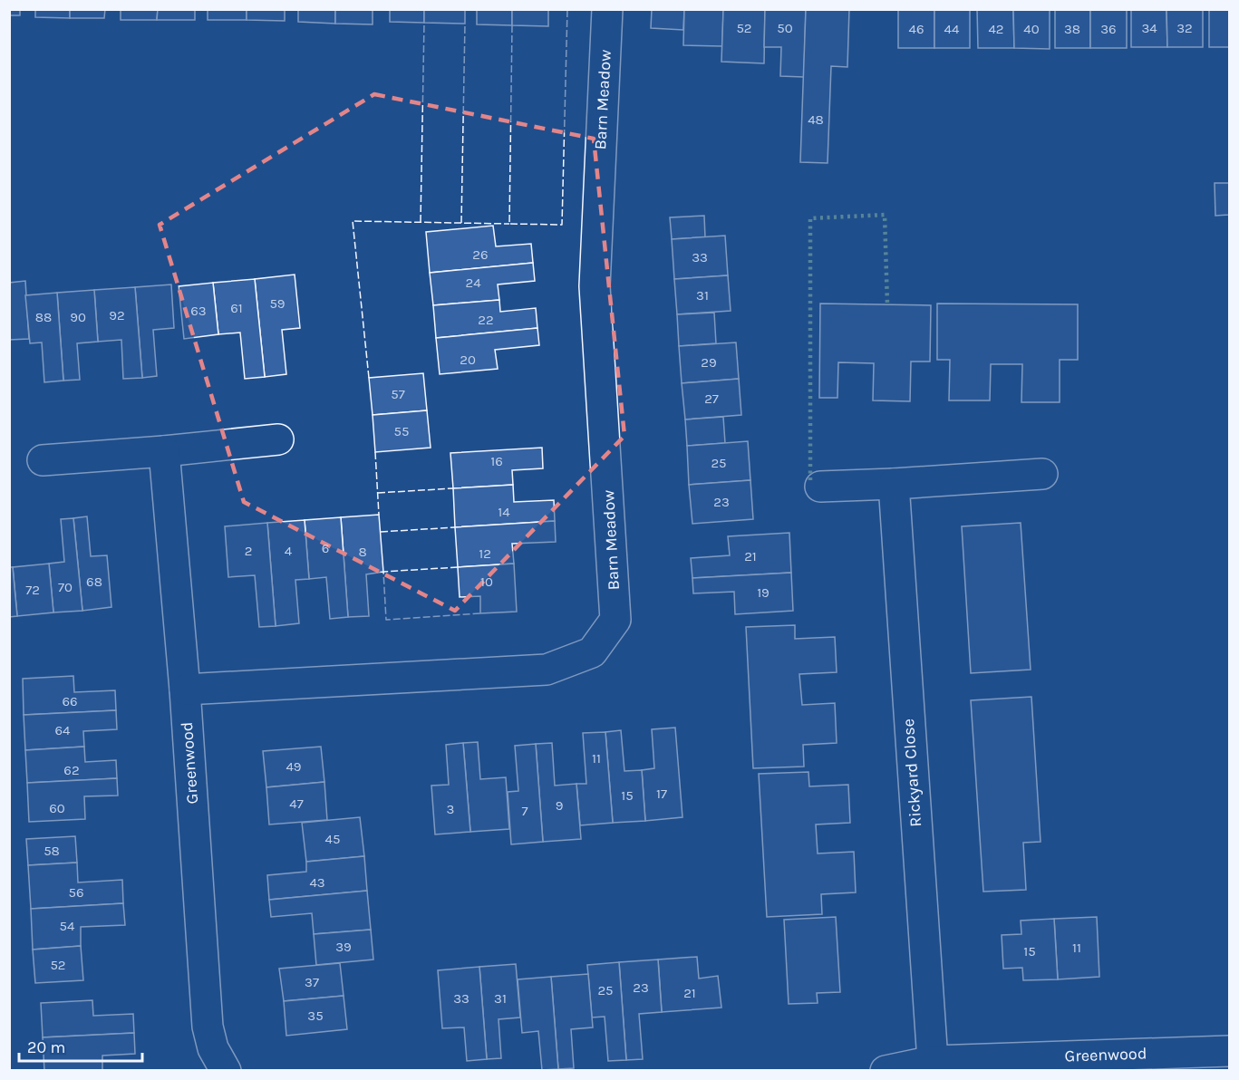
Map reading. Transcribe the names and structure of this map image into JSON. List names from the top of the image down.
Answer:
{
  "streets": {
    "street": ["Barn Meadow", "Greenwood", "Rickyard Close"]
  },
  "crossings": [
    ["Barn Meadow", "Greenwood"],
    ["Greenwood", "Rickyard Close"]
  ],
  "house_numbers": [
    "52",
    "50",
    "34",
    "32",
    "46",
    "44",
    "42",
    "40",
    "38",
    "36",
    "48",
    "26",
    "33",
    "24",
    "31",
    "59",
    "61",
    "63",
    "92",
    "88",
    "90",
    "22",
    "20",
    "29",
    "57",
    "27",
    "55",
    "16",
    "25",
    "23",
    "14",
    "6",
    "2",
    "4",
    "8",
    "12",
    "21",
    "68",
    "10",
    "70",
    "72",
    "19",
    "66",
    "64",
    "11",
    "49",
    "62",
    "17",
    "15",
    "47",
    "9",
    "60",
    "3",
    "7",
    "45",
    "58",
    "43",
    "56",
    "54",
    "39",
    "11",
    "15",
    "52",
    "37",
    "23",
    "25",
    "21",
    "33",
    "31",
    "35"
  ],
  "scale_bar": "20 m"
}
